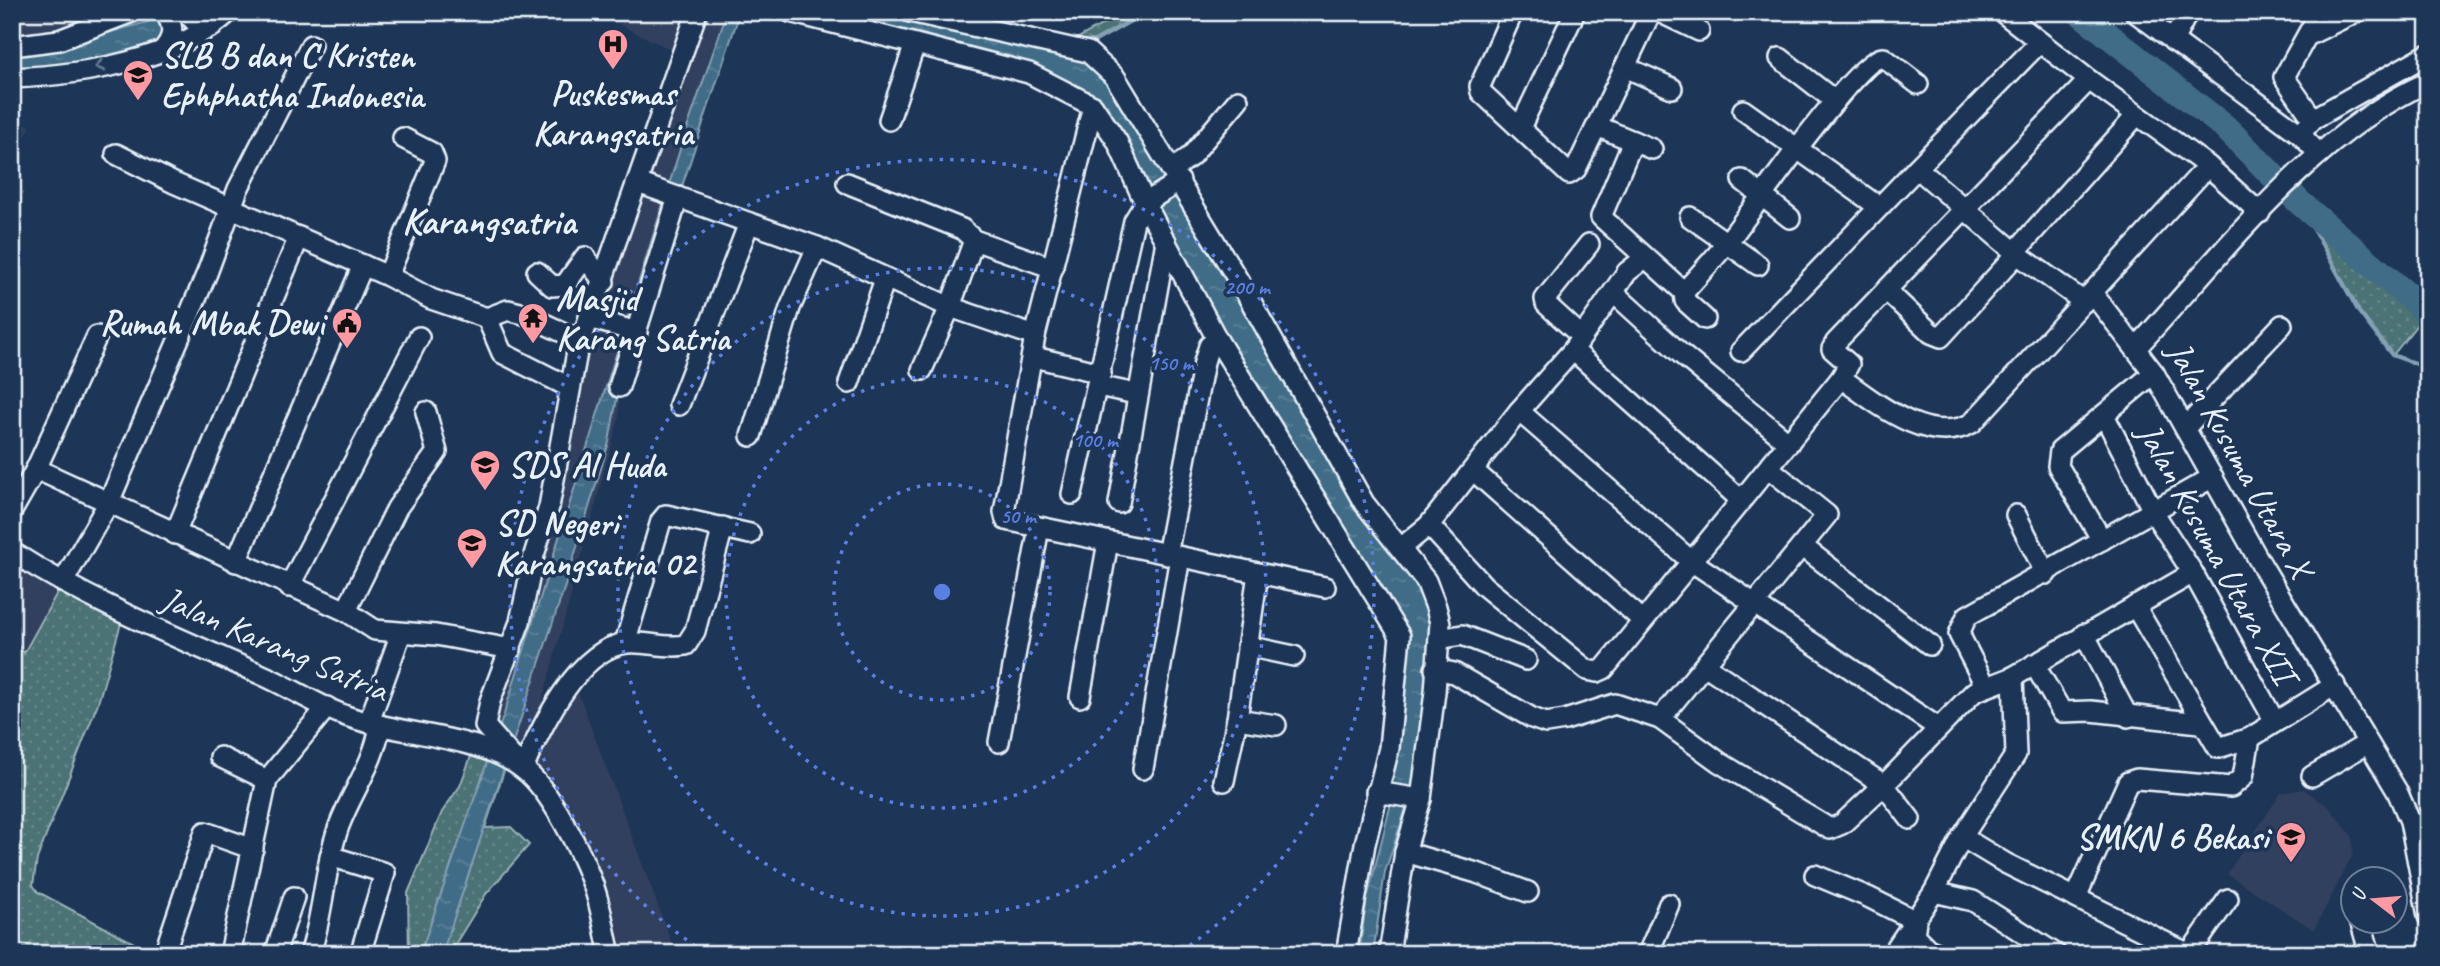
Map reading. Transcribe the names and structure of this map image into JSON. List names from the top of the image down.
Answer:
{
  "streets": {
    "street": ["Jalan Kusuma Utara X", "Jalan Kusuma Utara XII", "Jalan Karang Satria"]
  },
  "districts": ["Karangsatria"],
  "places": {
    "hospital": ["Puskesmas Karangsatria"],
    "school or university": [
      "SLB B dan C Kristen Ephphatha Indonesia",
      "SDS Al Huda",
      "SD Negeri Karangsatria 02",
      "SMKN 6 Bekasi"
    ],
    "temple": ["Masjid Karang Satria"],
    "public building": ["Rumah Mbak Dewi"]
  },
  "north": "left",
  "rings": [
    "200 m",
    "150 m",
    "100 m",
    "50 m"
  ]
}
